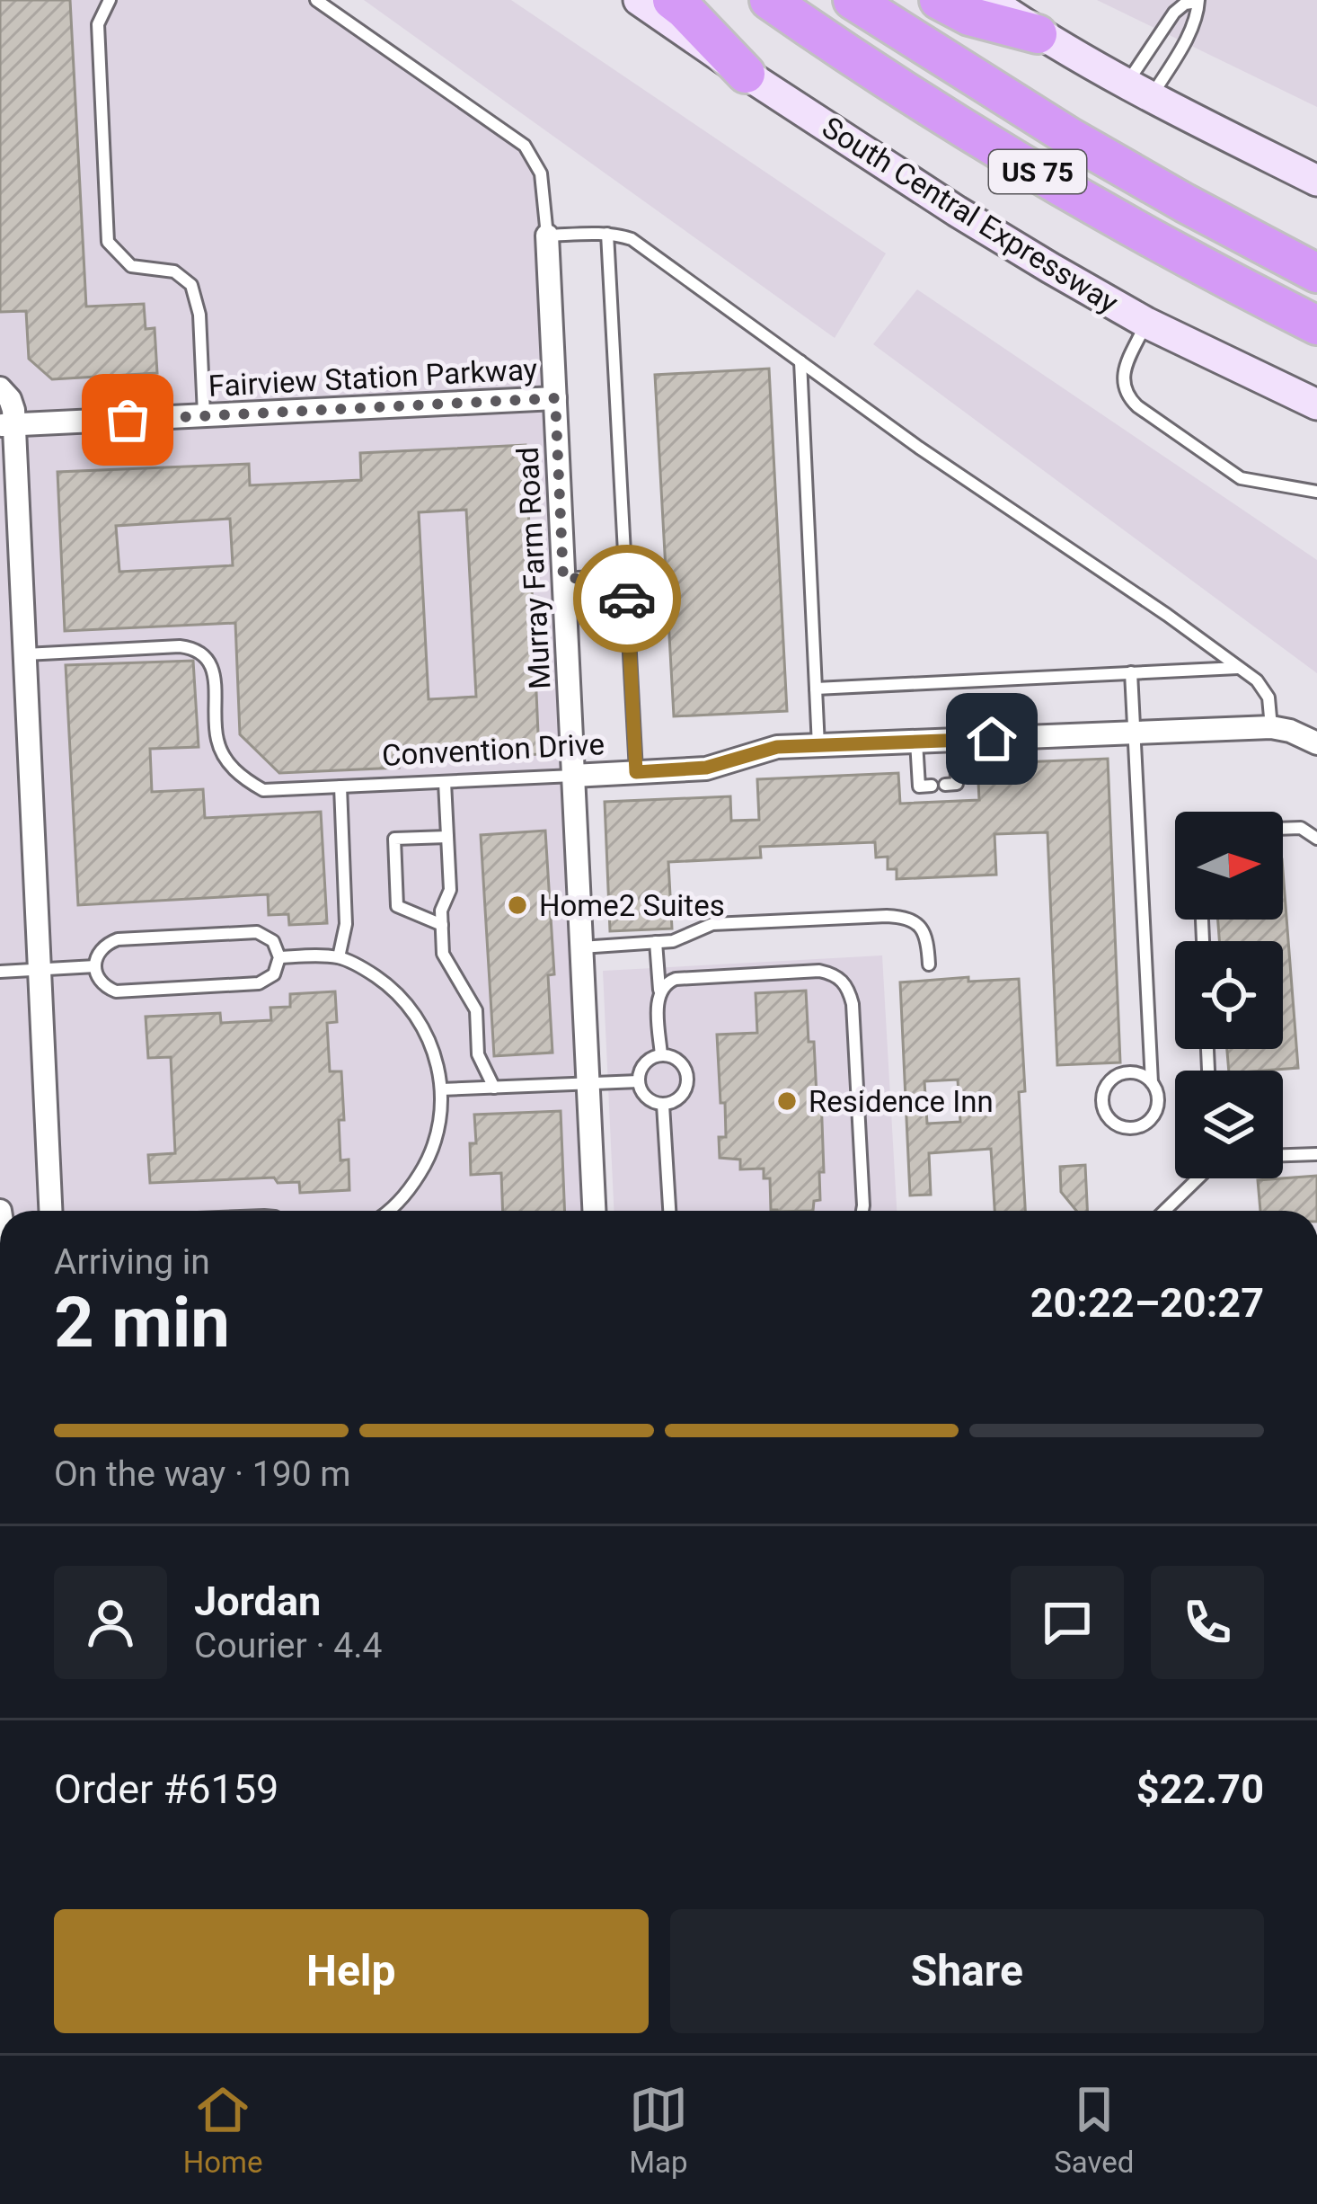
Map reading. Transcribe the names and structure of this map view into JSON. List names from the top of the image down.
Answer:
{
  "streets": {
    "highway": ["US 75"],
    "main road": ["South Central Expressway"],
    "street": ["Fairview Station Parkway", "Murray Farm Road", "Convention Drive"]
  },
  "crossings": [
    ["Fairview Station Parkway", "Murray Farm Road"],
    ["Murray Farm Road", "Convention Drive"]
  ],
  "places": ["Home2 Suites", "Residence Inn"],
  "north": "right",
  "page": {
    "heading": ["2 min", "Arriving in", "20:22–20:27"],
    "panel": [
      "Jordan",
      "Courier · 4.4",
      "Order #6159",
      "$22.70"
    ],
    "bar": "On the way · 190 m",
    "buttons": ["Help", "Share"],
    "tabs": ["Home", "Map", "Saved"]
  }
}
